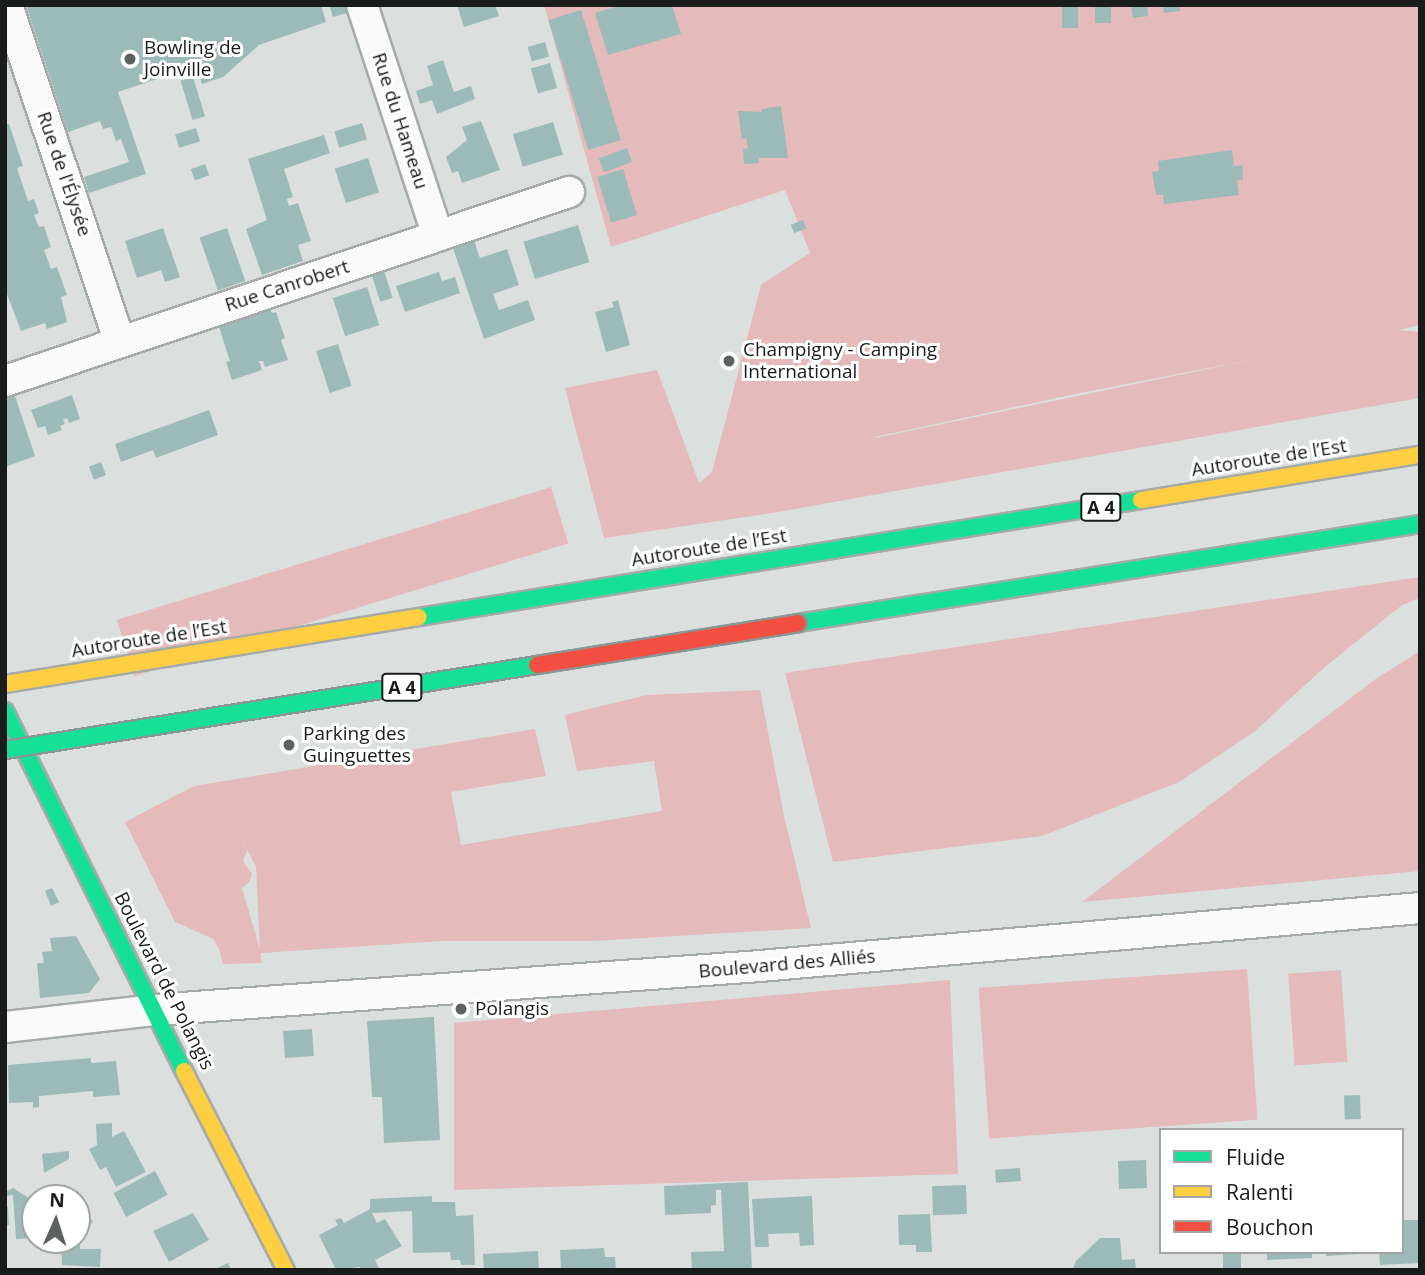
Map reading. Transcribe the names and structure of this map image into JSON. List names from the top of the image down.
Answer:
{
  "streets": {
    "main road": ["Autoroute de l’Est", "A 4", "Boulevard de Polangis"],
    "street": [
      "Rue du Hameau",
      "Rue de l'Élysée",
      "Rue Canrobert",
      "Boulevard des Alliés"
    ]
  },
  "crossings": [
    ["Rue du Hameau", "Rue Canrobert"],
    ["Rue de l'Élysée", "Rue Canrobert"],
    ["Boulevard des Alliés", "Boulevard de Polangis"]
  ],
  "places": [
    "Bowling de Joinville",
    "Champigny - Camping International",
    "Parking des Guinguettes",
    "Polangis"
  ],
  "legend": ["Fluide", "Ralenti", "Bouchon"],
  "north": "top"
}
